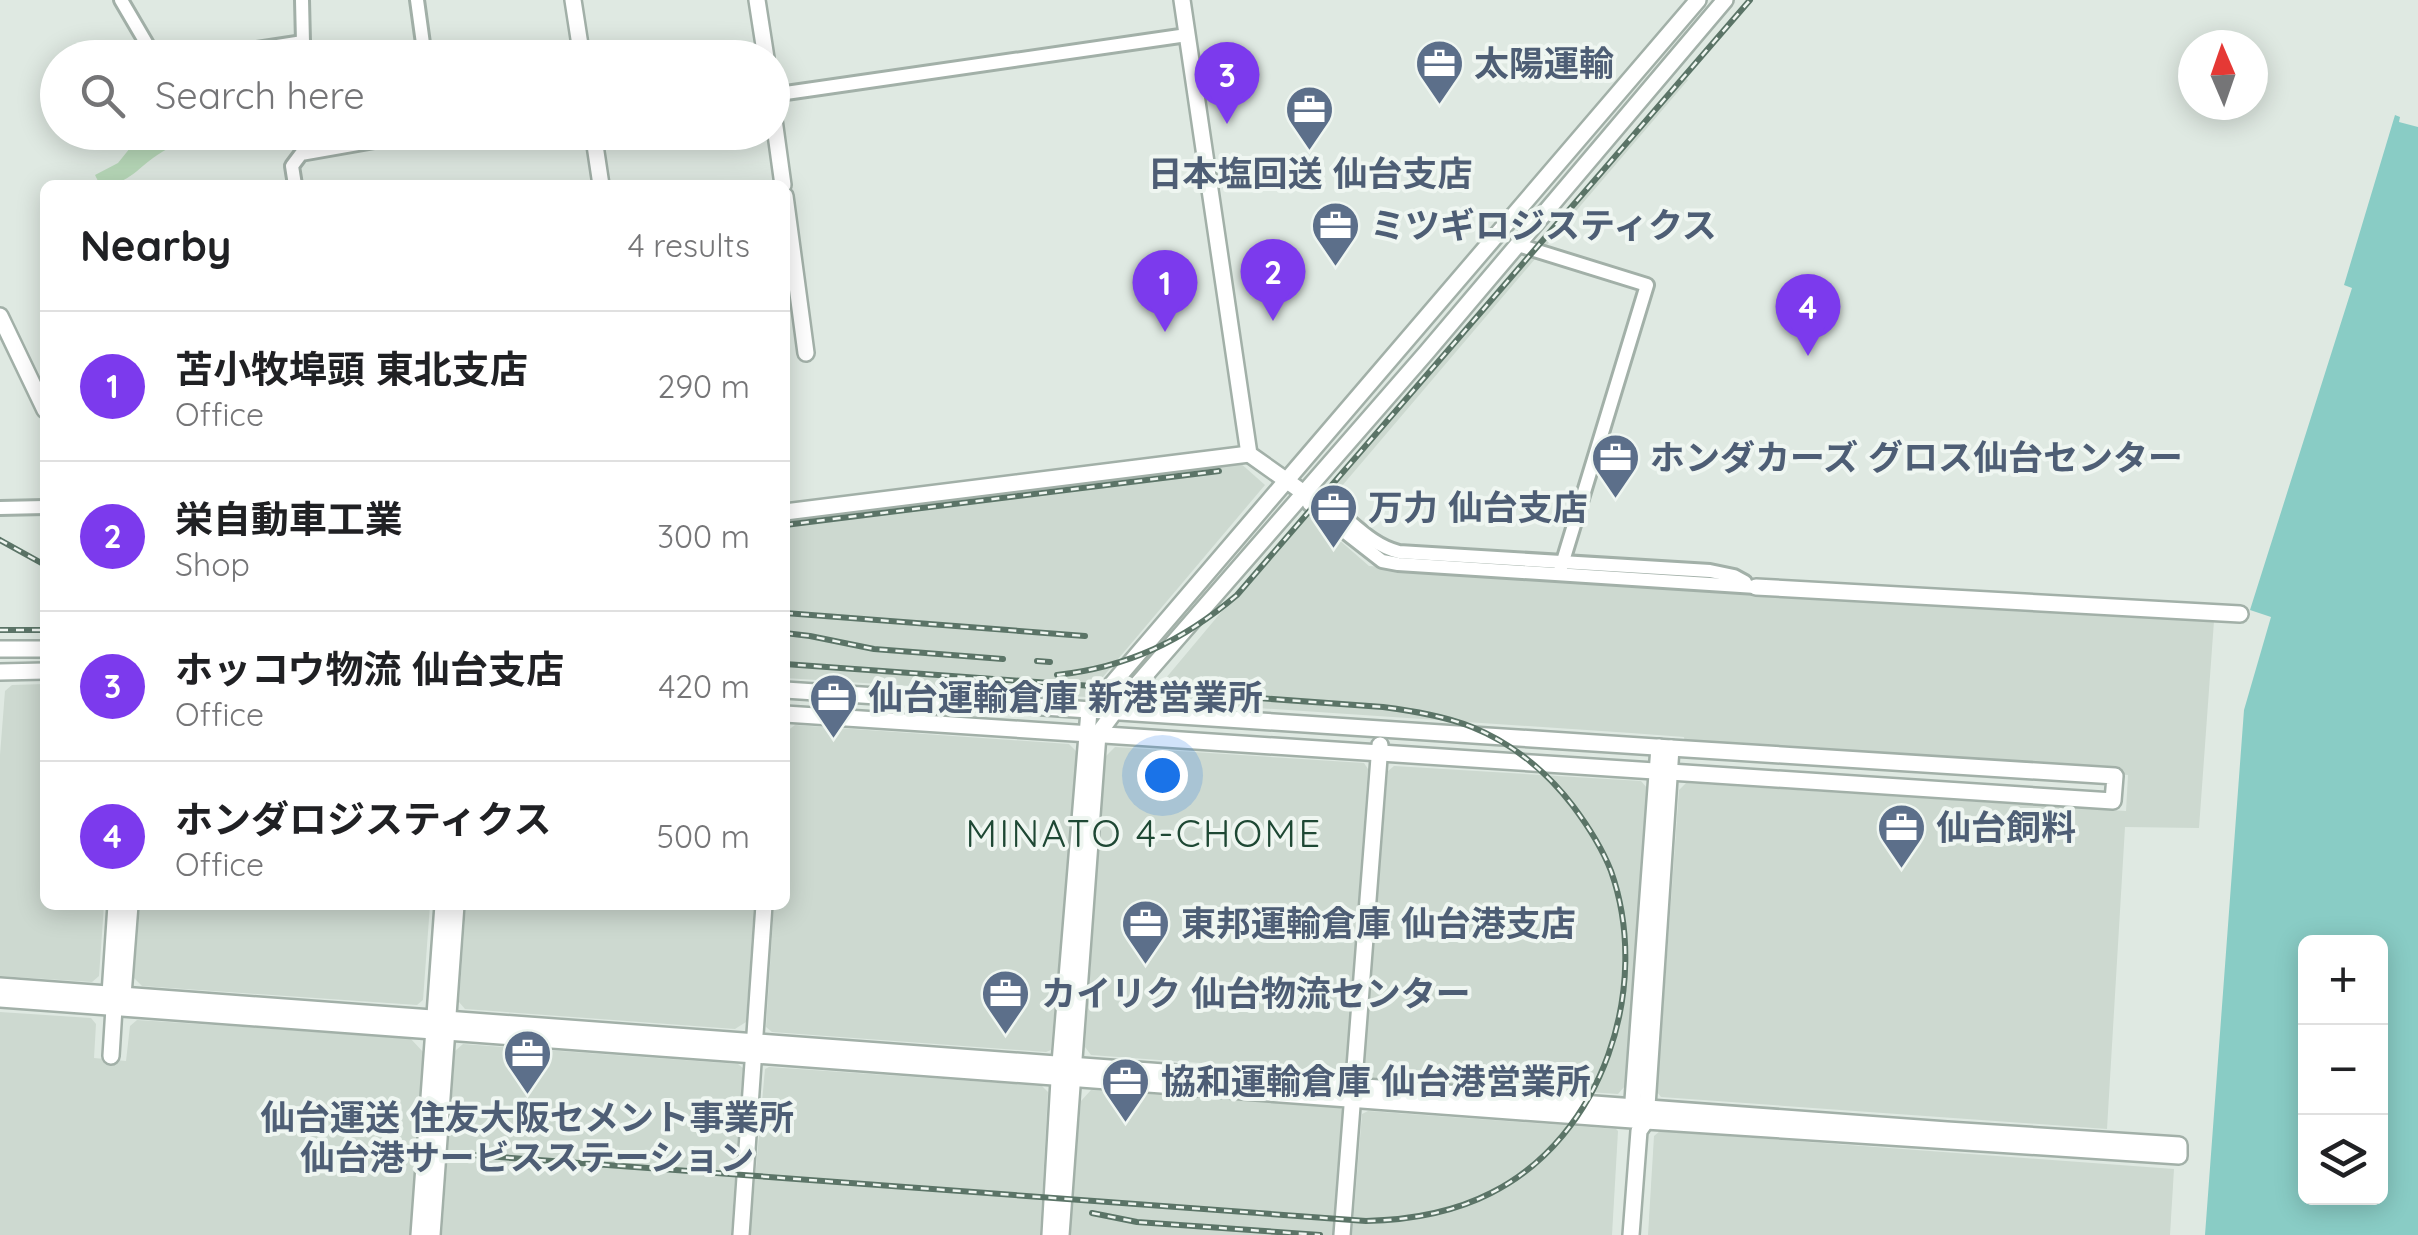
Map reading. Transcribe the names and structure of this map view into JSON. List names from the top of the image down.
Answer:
{
  "districts": ["MINATO 4-CHOME"],
  "places": {
    "office": [
      "太陽運輸",
      "日本塩回送 仙台支店",
      "ミツギロジスティクス",
      "ホンダカーズ グロス仙台センター",
      "万力 仙台支店",
      "仙台運輸倉庫 新港営業所",
      "仙台飼料",
      "東邦運輸倉庫 仙台港支店",
      "カイリク 仙台物流センター",
      "仙台運送 住友大阪セメント事業所 仙台港サービスステーション",
      "協和運輸倉庫 仙台港営業所"
    ]
  },
  "north": "top",
  "page": {
    "search": "Search here",
    "pins": [
      "3",
      "2",
      "1",
      "4"
    ],
    "heading": ["Nearby", "4 results"],
    "list": [
      {
        "mark": "1",
        "name": "苫小牧埠頭 東北支店",
        "note": "Office",
        "value": "290 m"
      },
      {
        "mark": "2",
        "name": "栄自動車工業",
        "note": "Shop",
        "value": "300 m"
      },
      {
        "mark": "3",
        "name": "ホッコウ物流 仙台支店",
        "note": "Office",
        "value": "420 m"
      },
      {
        "mark": "4",
        "name": "ホンダロジスティクス",
        "note": "Office",
        "value": "500 m"
      }
    ],
    "map_buttons": ["+", "−"]
  }
}
